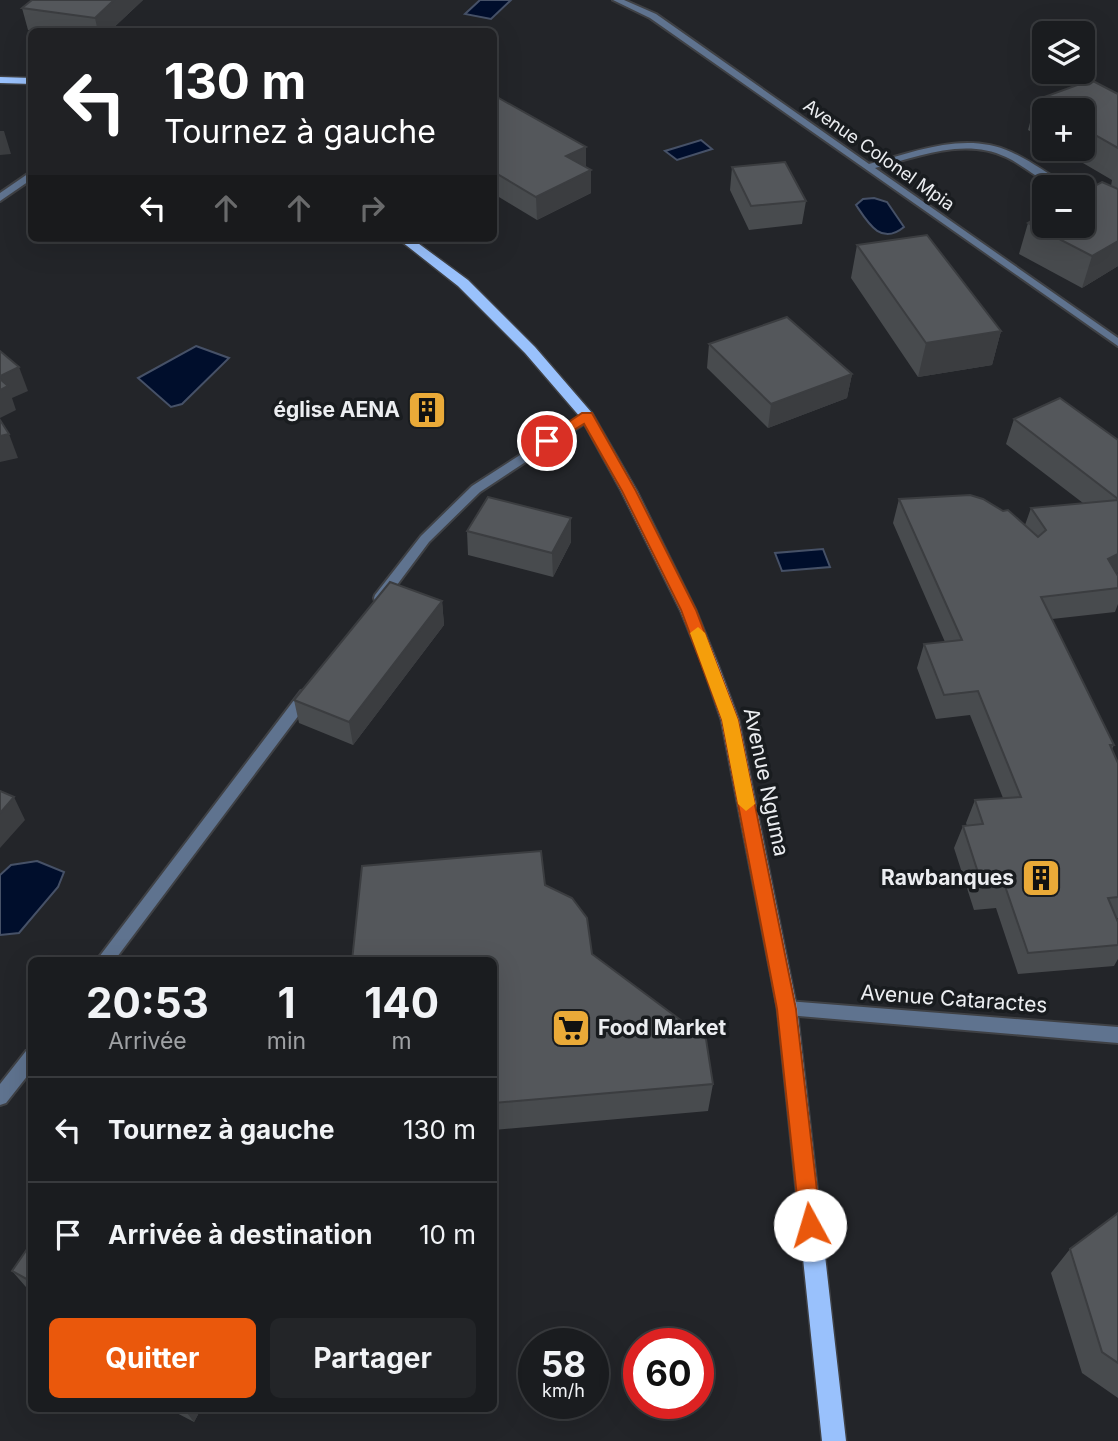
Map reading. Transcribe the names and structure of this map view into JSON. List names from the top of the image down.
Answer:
{
  "streets": {
    "main road": ["Avenue Nguma"],
    "street": ["Avenue Colonel Mpia", "Avenue Cataractes"]
  },
  "crossings": [
    ["Avenue Nguma", "Avenue Cataractes"]
  ],
  "places": {
    "building": ["église AENA", "Rawbanques"],
    "supermarket": ["Food Market"]
  },
  "page": {
    "map_buttons": ["+", "−"],
    "turn": ["130 m", "Tournez à gauche"],
    "eta": [
      "20:53",
      "Arrivée",
      "1",
      "min",
      "140",
      "m"
    ],
    "list": [
      {
        "name": "Tournez à gauche",
        "value": "130 m"
      },
      {
        "name": "Arrivée à destination",
        "value": "10 m"
      }
    ],
    "buttons": ["Quitter", "Partager"],
    "speed": "58 km/h",
    "limit": "60"
  }
}
